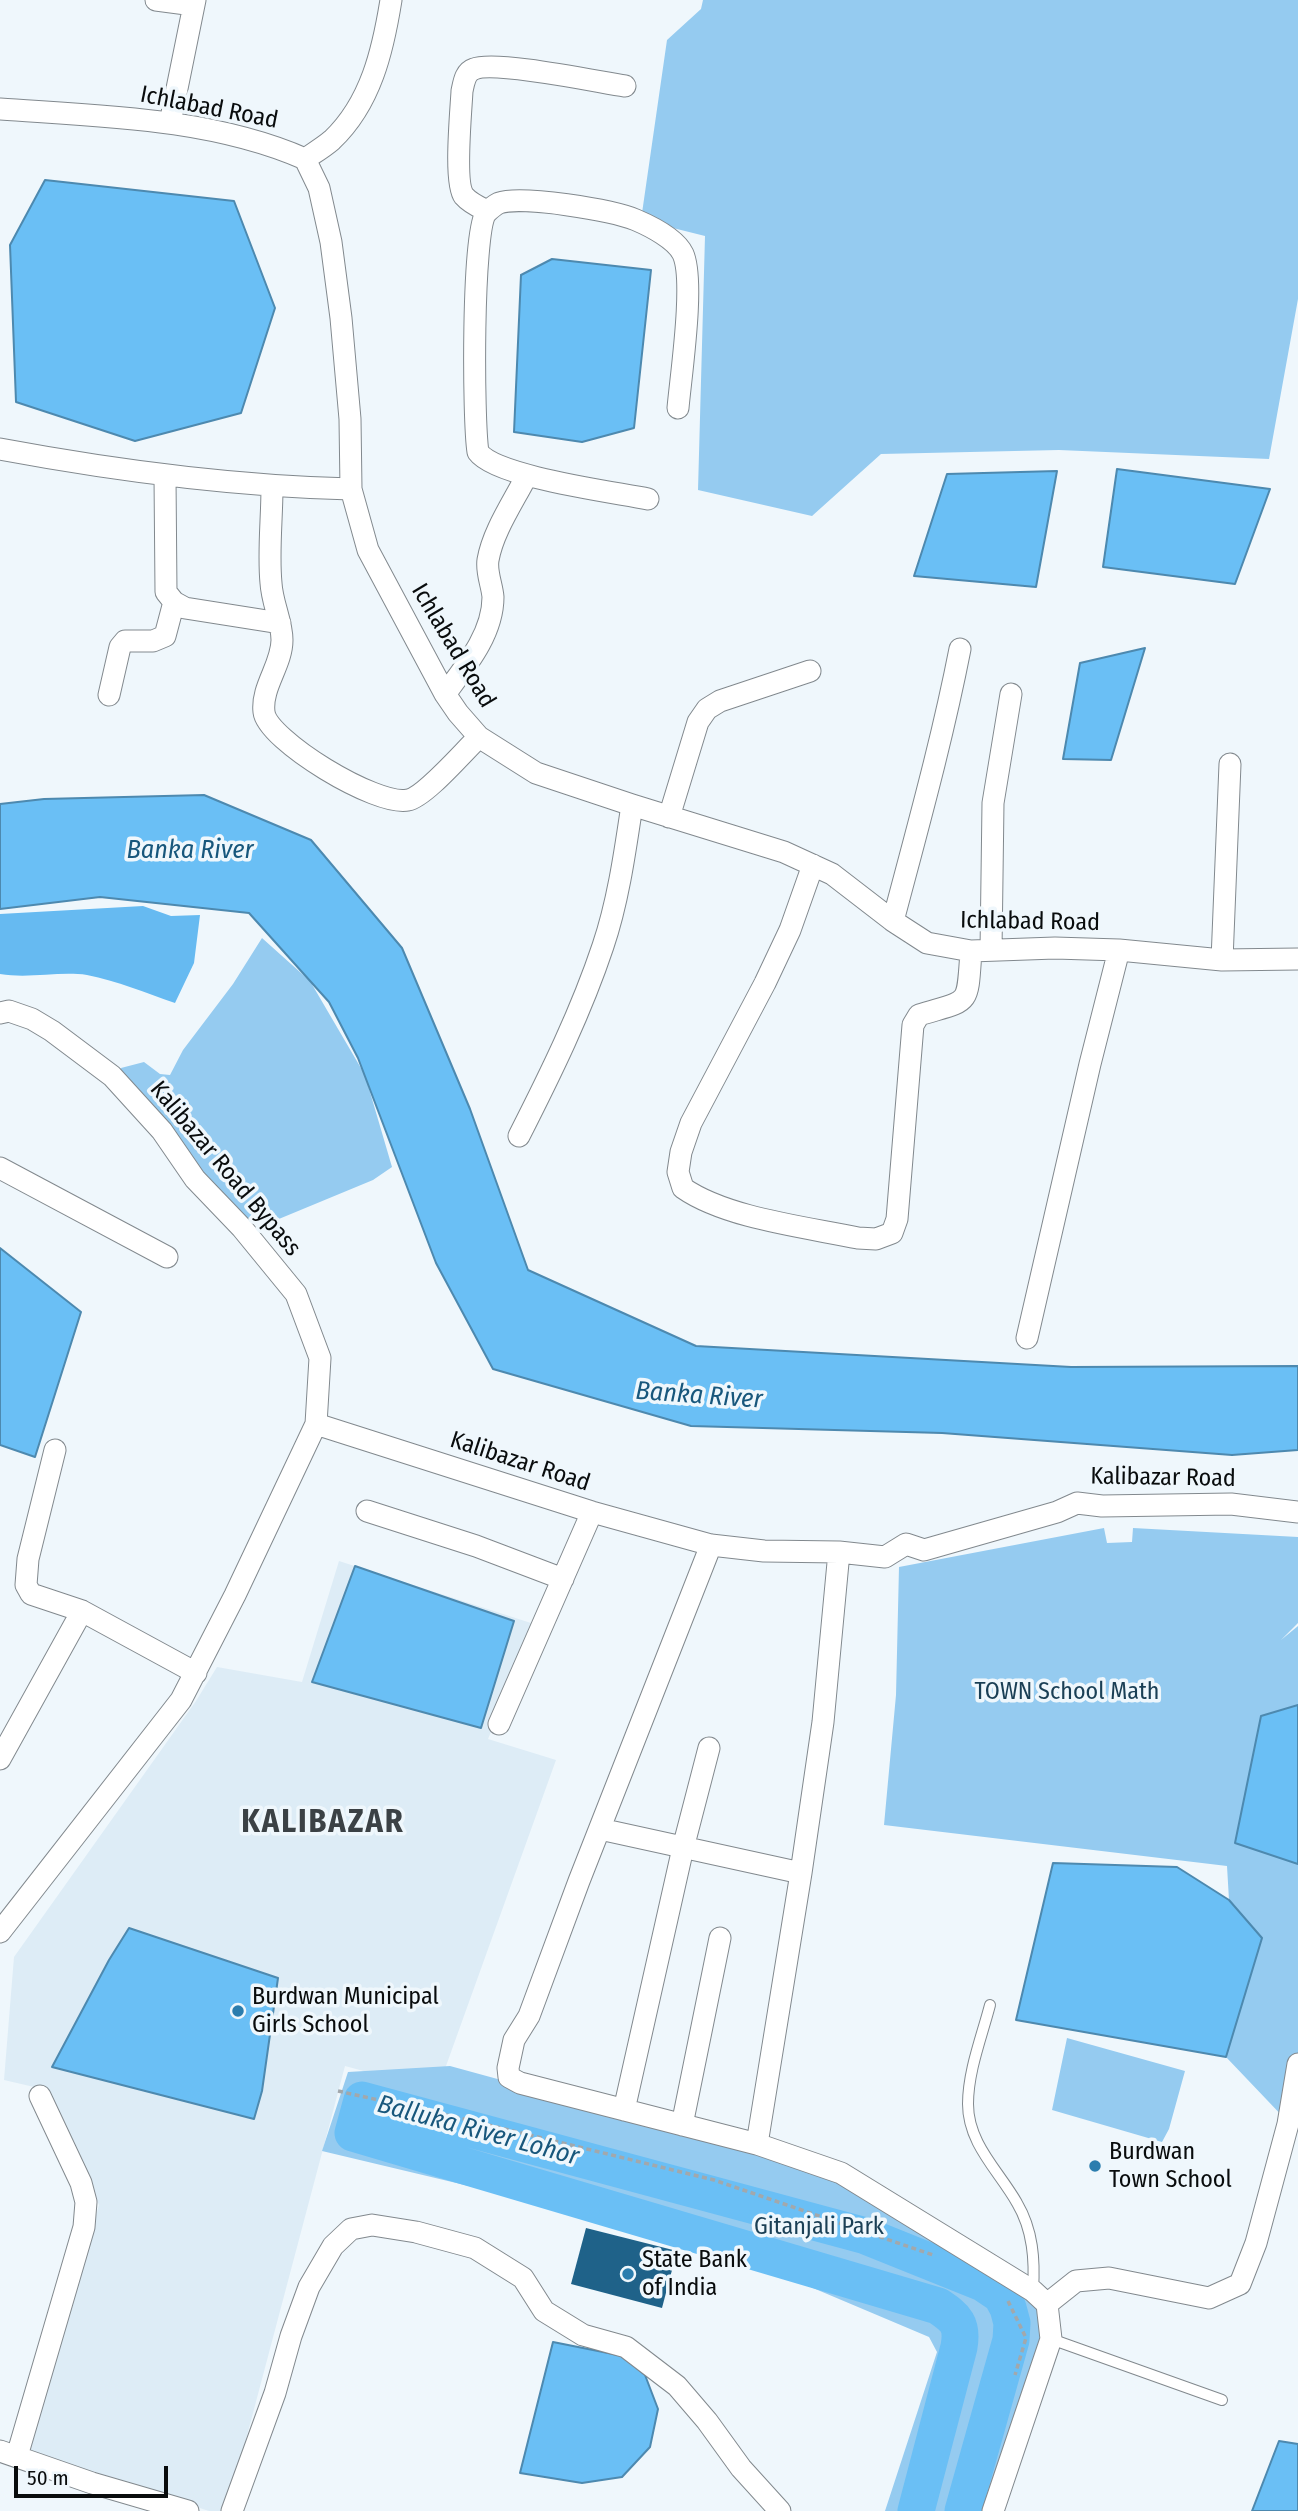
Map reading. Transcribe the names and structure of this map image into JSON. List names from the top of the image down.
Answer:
{
  "streets": {
    "street": ["Ichlabad Road", "Kalibazar Road Bypass", "Kalibazar Road"]
  },
  "crossings": [
    ["Kalibazar Road Bypass", "Kalibazar Road"]
  ],
  "districts": ["KALIBAZAR"],
  "water": ["Banka River", "Balluka River Lohor"],
  "parks": ["TOWN School Math", "Gitanjali Park"],
  "places": ["Burdwan Municipal Girls School", "Burdwan Town School", "State Bank of India"],
  "scale_bar": "50 m"
}
